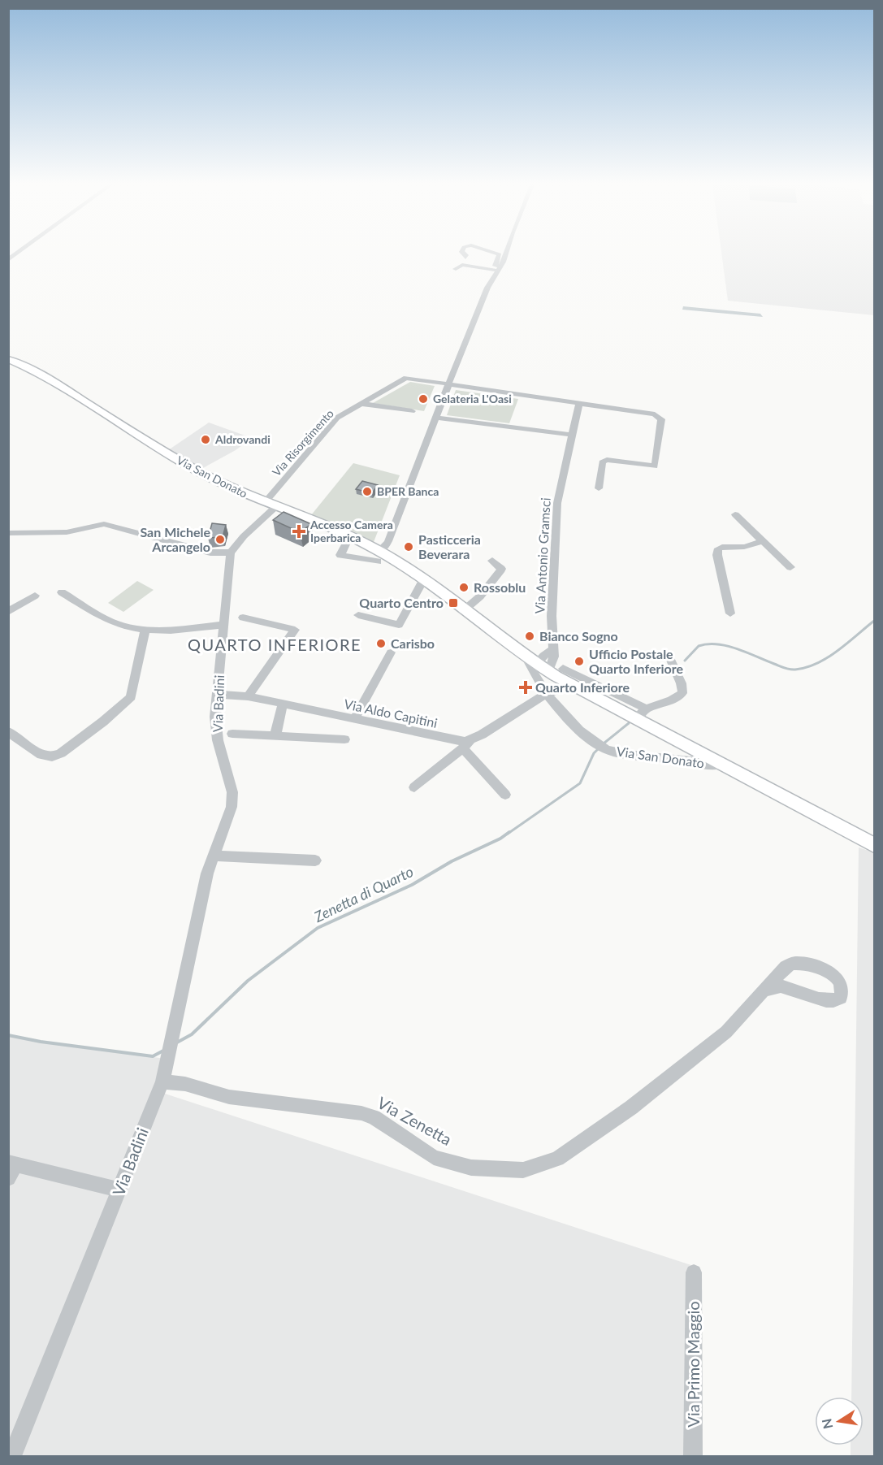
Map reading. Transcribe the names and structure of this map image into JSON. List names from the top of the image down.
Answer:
{
  "streets": {
    "main road": ["Via San Donato"],
    "street": [
      "Via Risorgimento",
      "Via Antonio Gramsci",
      "Via Badini",
      "Via Aldo Capitini",
      "Via Zenetta",
      "Via Primo Maggio"
    ]
  },
  "crossings": [
    ["Via Risorgimento", "Via San Donato"],
    ["Via San Donato", "Via Antonio Gramsci"],
    ["Via Badini", "Via Aldo Capitini"],
    ["Via Badini", "Via Zenetta"]
  ],
  "districts": ["QUARTO INFERIORE"],
  "water": ["Zenetta di Quarto"],
  "places": {
    "other": [
      "Gelateria L'Oasi",
      "Aldrovandi",
      "BPER Banca",
      "San Michele Arcangelo",
      "Pasticceria Beverara",
      "Rossoblu",
      "Bianco Sogno",
      "Carisbo",
      "Ufficio Postale Quarto Inferiore"
    ],
    "health": ["Accesso Camera Iperbarica", "Quarto Inferiore"],
    "transit": ["Quarto Centro"]
  },
  "north": "left"
}
